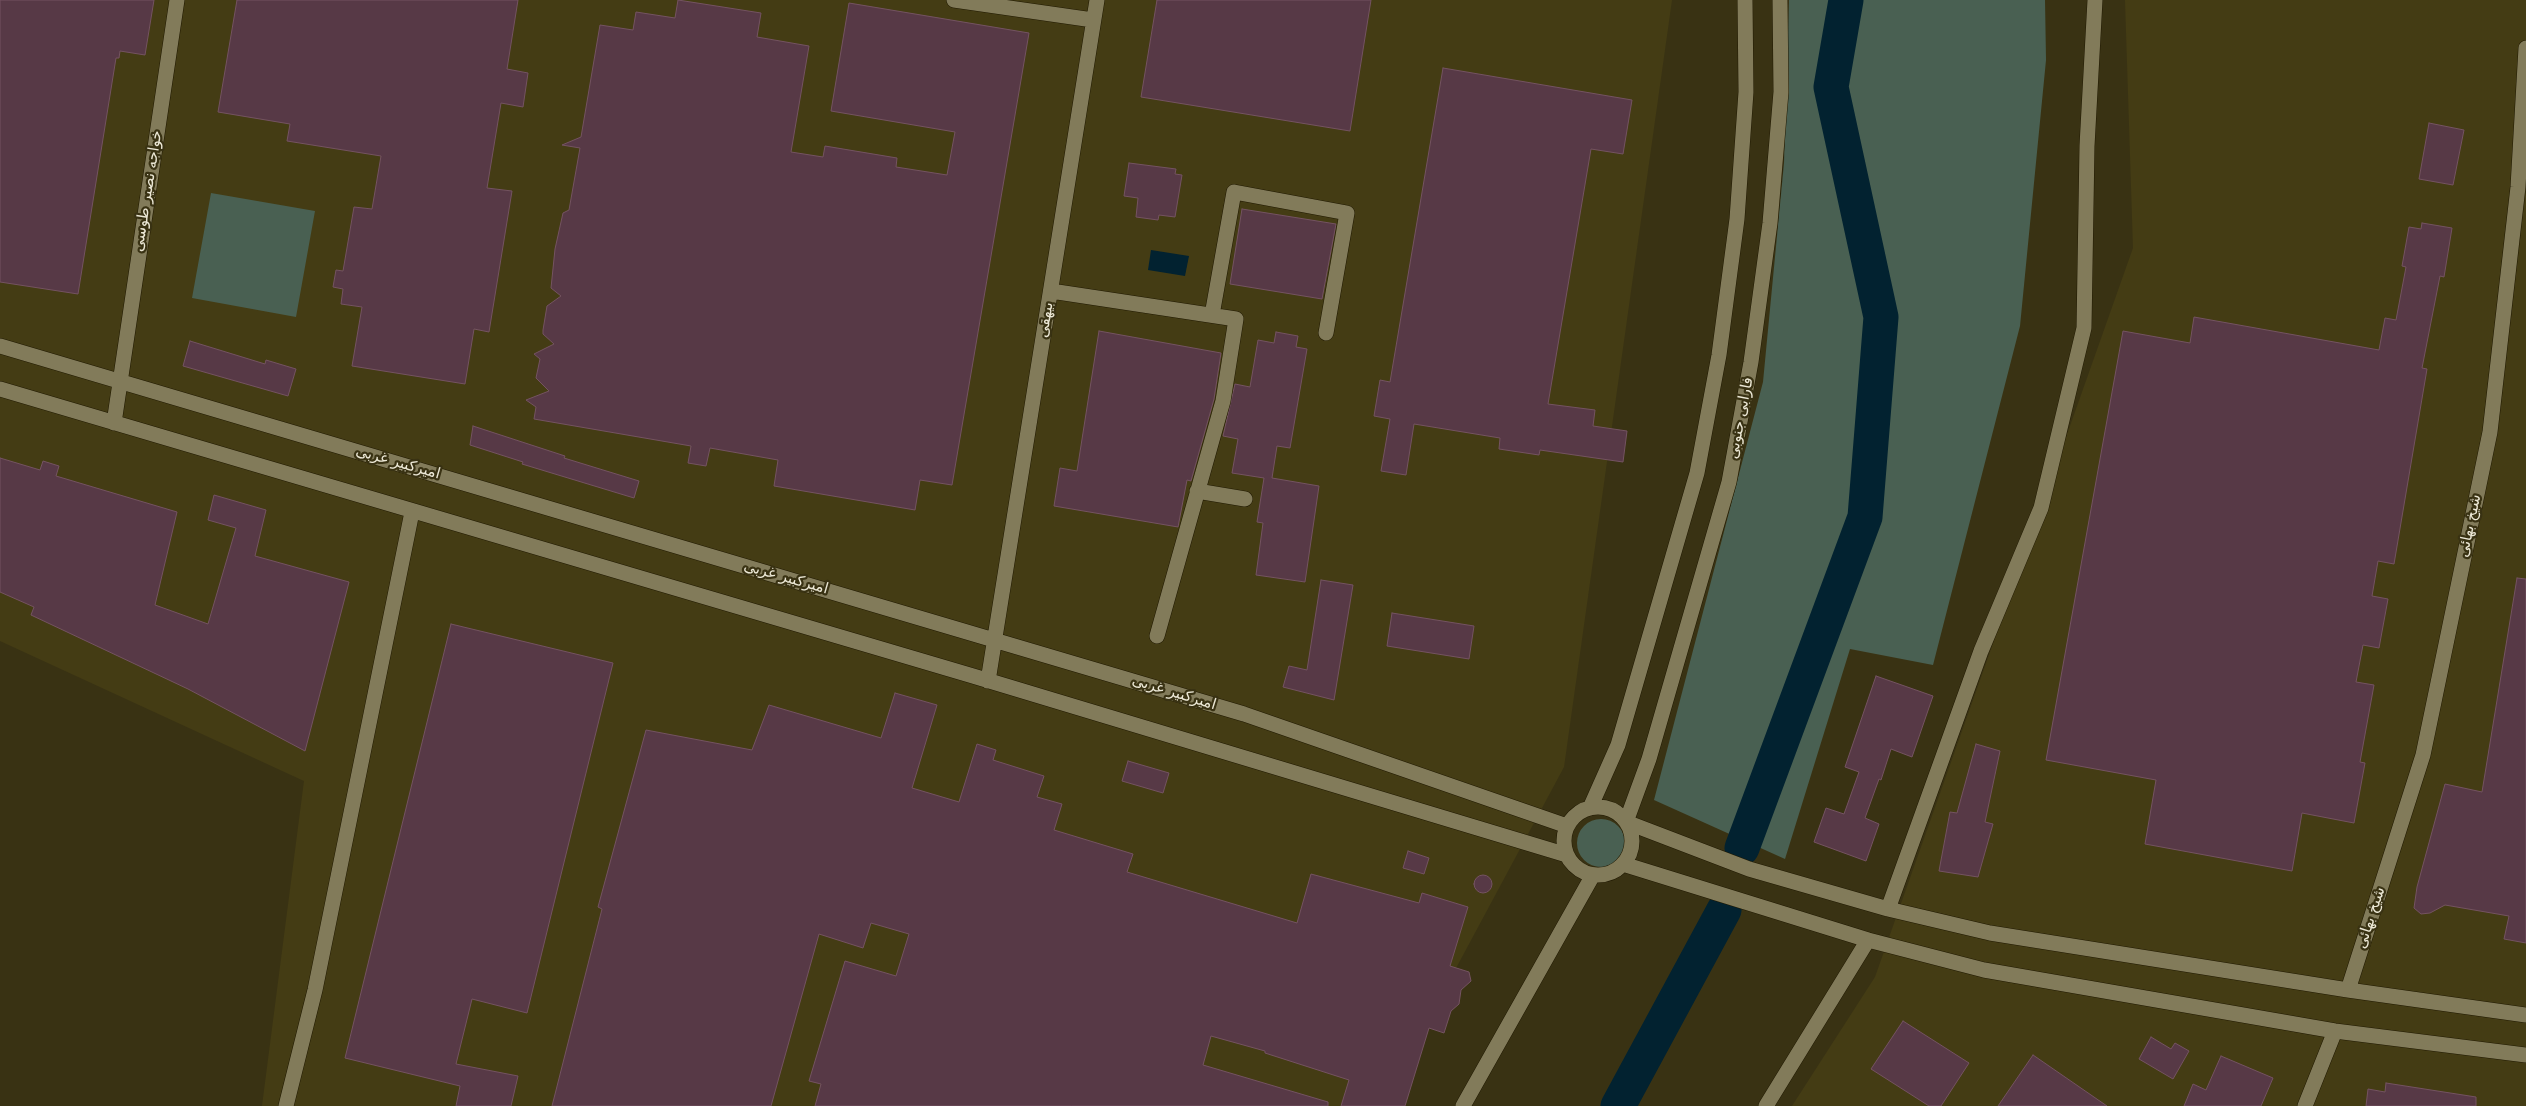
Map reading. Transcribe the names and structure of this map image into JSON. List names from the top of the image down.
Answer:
{
  "streets": {
    "street": [
      "خواجه نصیر طوسی",
      "بیهقی",
      "فارابی جنوبی",
      "امیرکبیر غربی",
      "شیخ بهائی"
    ]
  },
  "crossings": [
    ["خواجه نصیر طوسی", "امیرکبیر غربی"],
    ["بیهقی", "امیرکبیر غربی"],
    ["فارابی جنوبی", "امیرکبیر غربی"]
  ]
}
